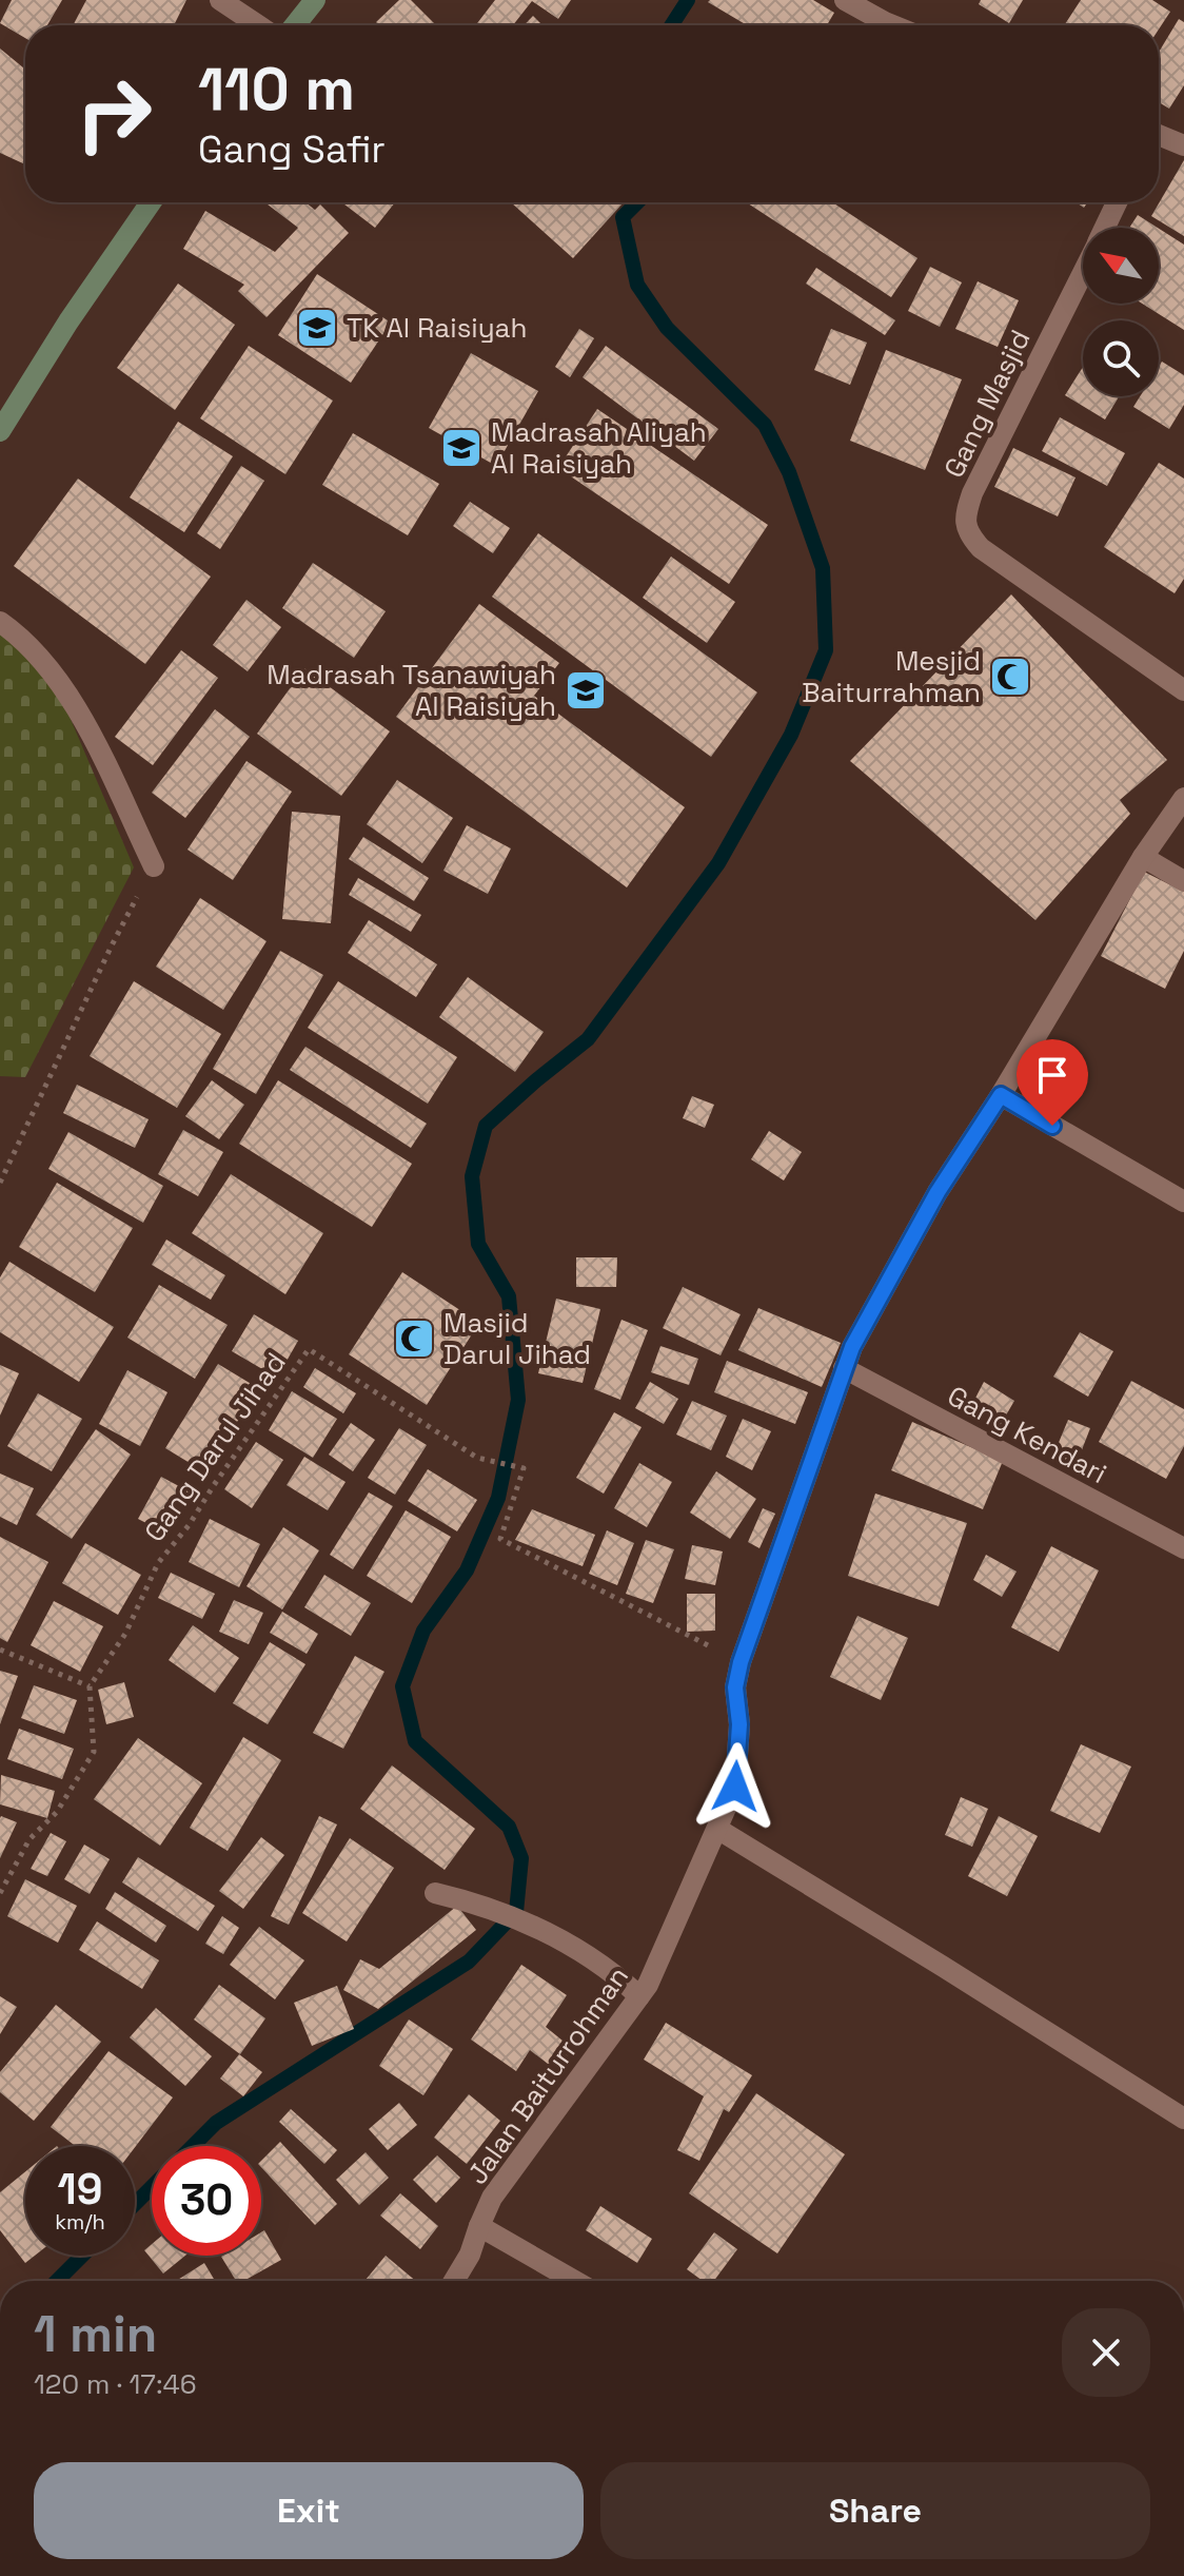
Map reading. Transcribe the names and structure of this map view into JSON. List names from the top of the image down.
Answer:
{
  "streets": {
    "street": ["Gang Masjid", "Gang Kendari", "Jalan Baiturrohman"],
    "path": ["Gang Darul Jihad"]
  },
  "crossings": [
    ["Gang Kendari", "Jalan Baiturrohman"],
    ["Gang Darul Jihad", "Jalan Baiturrohman"]
  ],
  "places": {
    "school or university": ["TK Al Raisiyah", "Madrasah Aliyah Al Raisiyah", "Madrasah Tsanawiyah Al Raisiyah"],
    "mosque": ["Mesjid Baiturrahman", "Masjid Darul Jihad"]
  },
  "north": "top left",
  "page": {
    "turn": ["110 m", "Gang Safir"],
    "speed": "19 km/h",
    "limit": "30",
    "heading": ["1 min", "120 m · 17:46"],
    "buttons": ["Exit", "Share"]
  }
}
